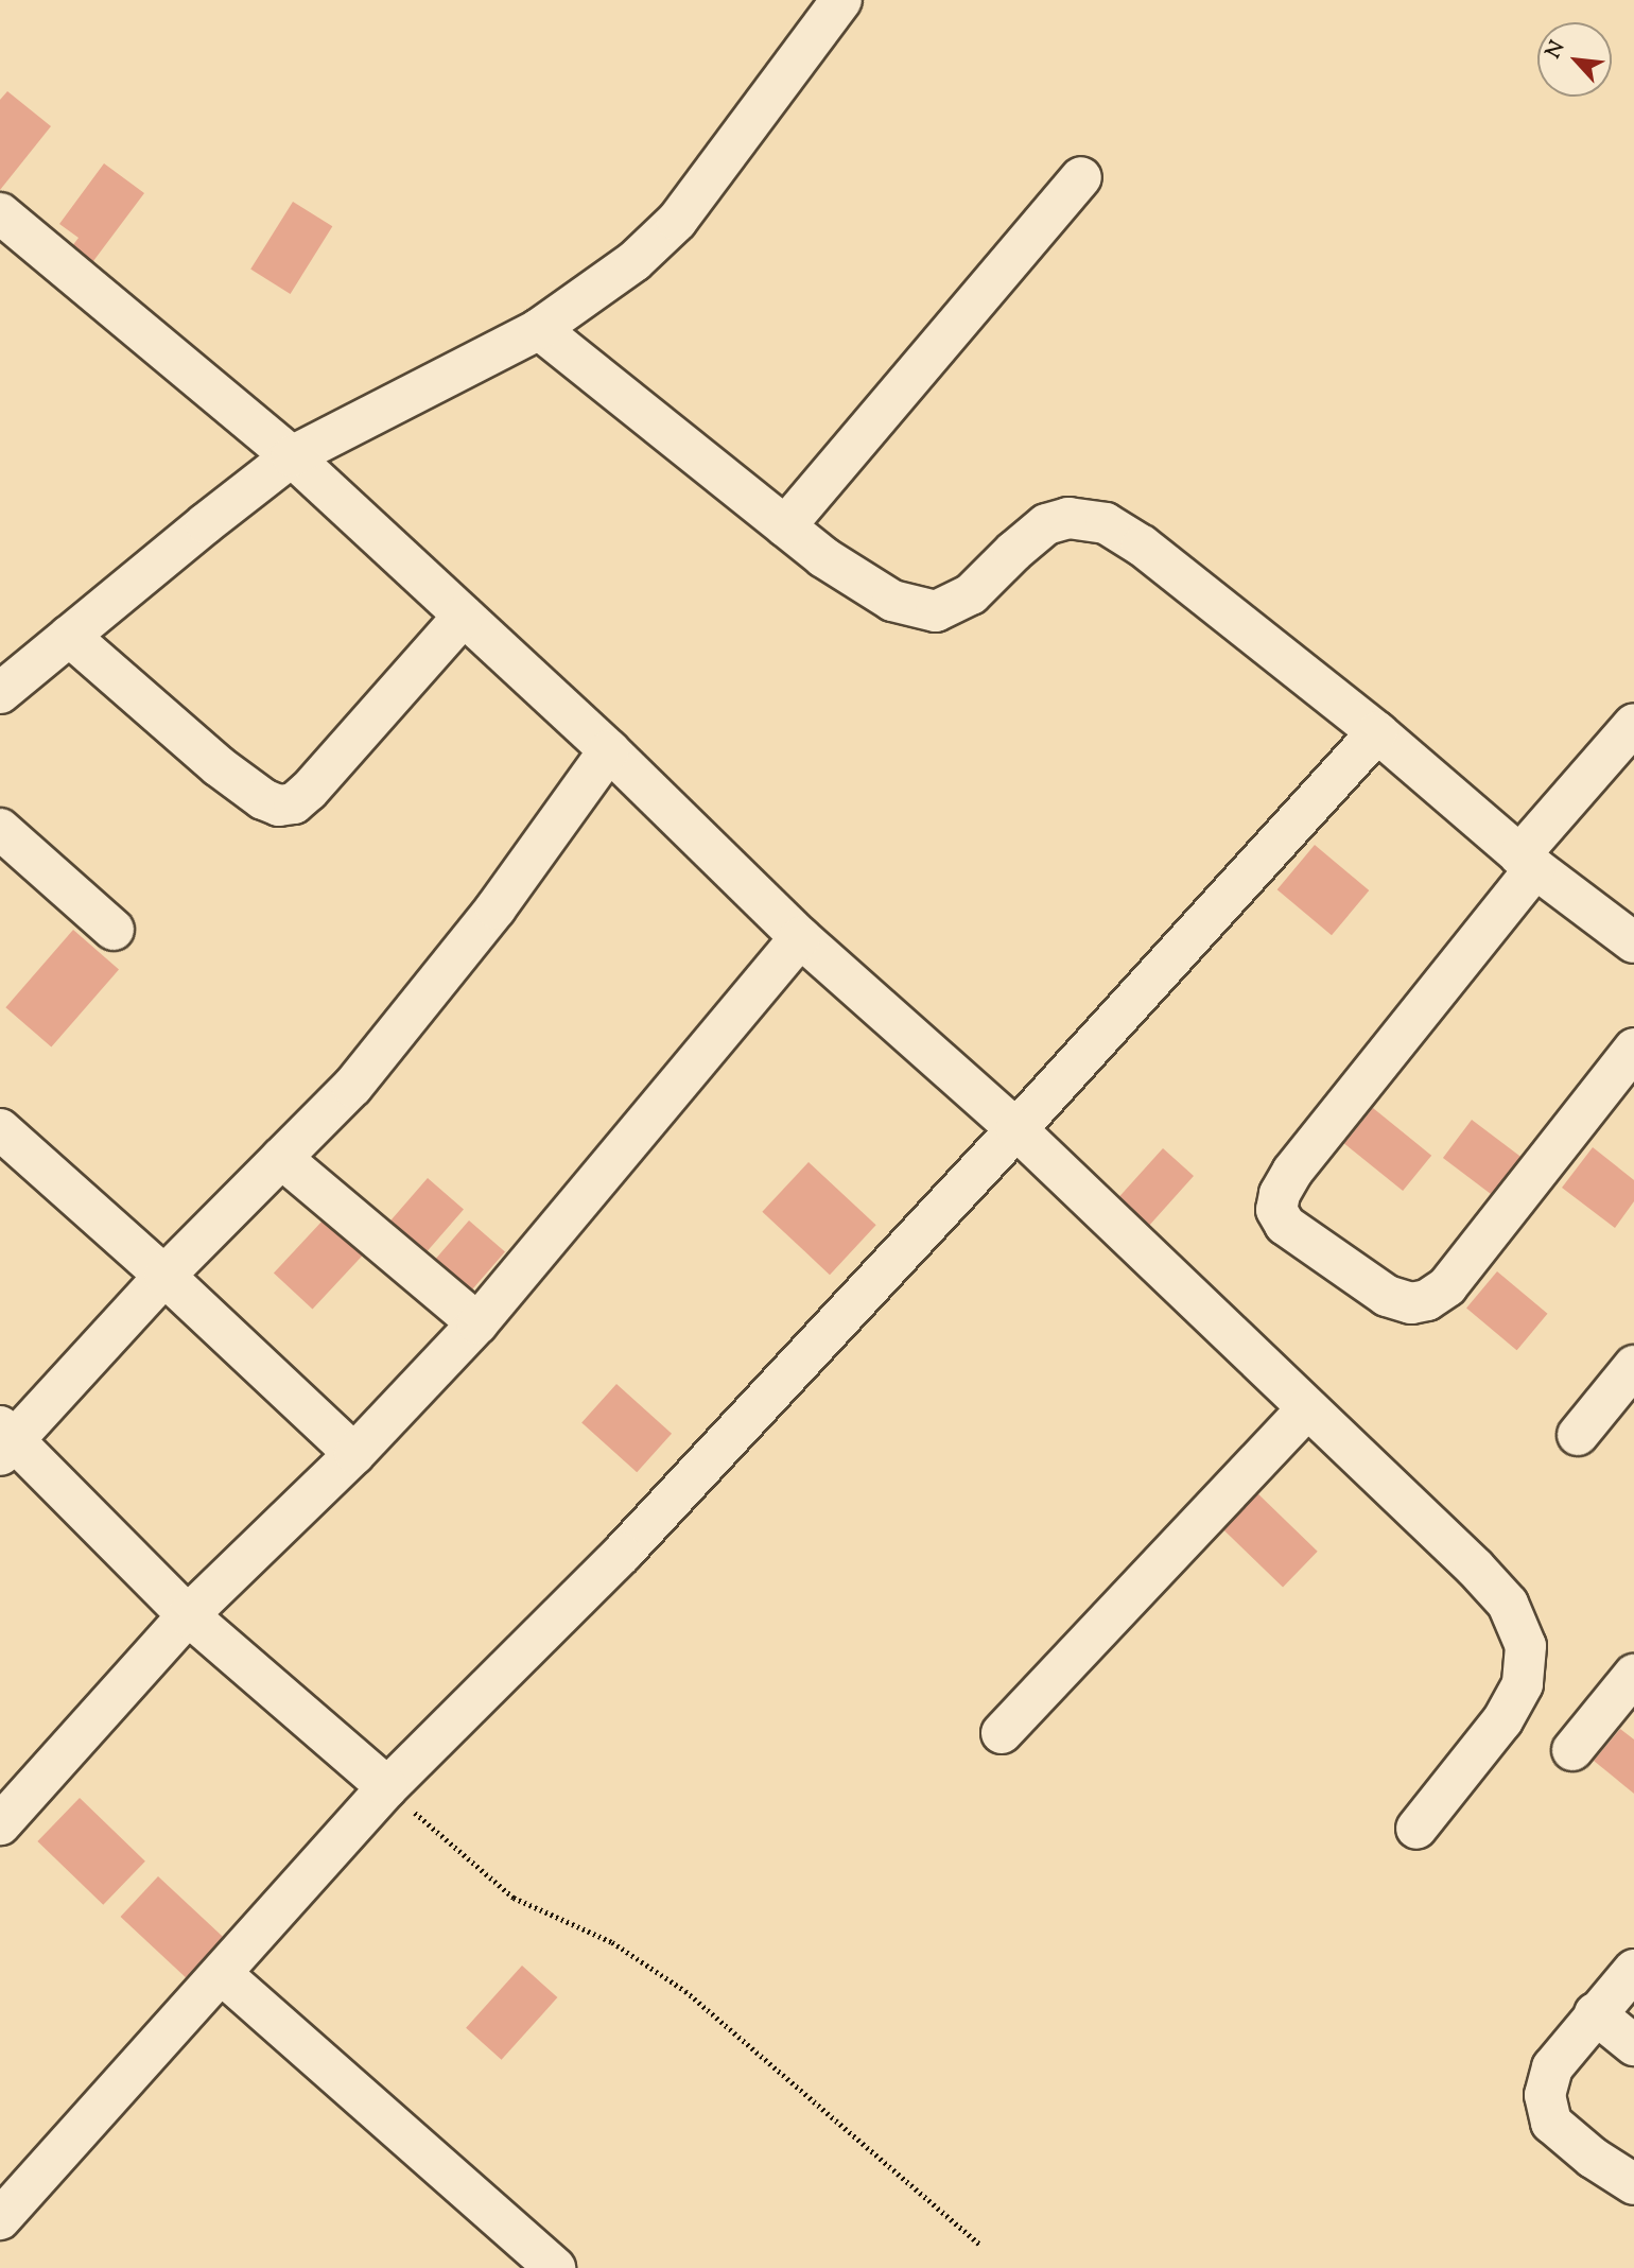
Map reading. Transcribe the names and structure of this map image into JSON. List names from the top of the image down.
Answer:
{
  "north": "top left"
}
